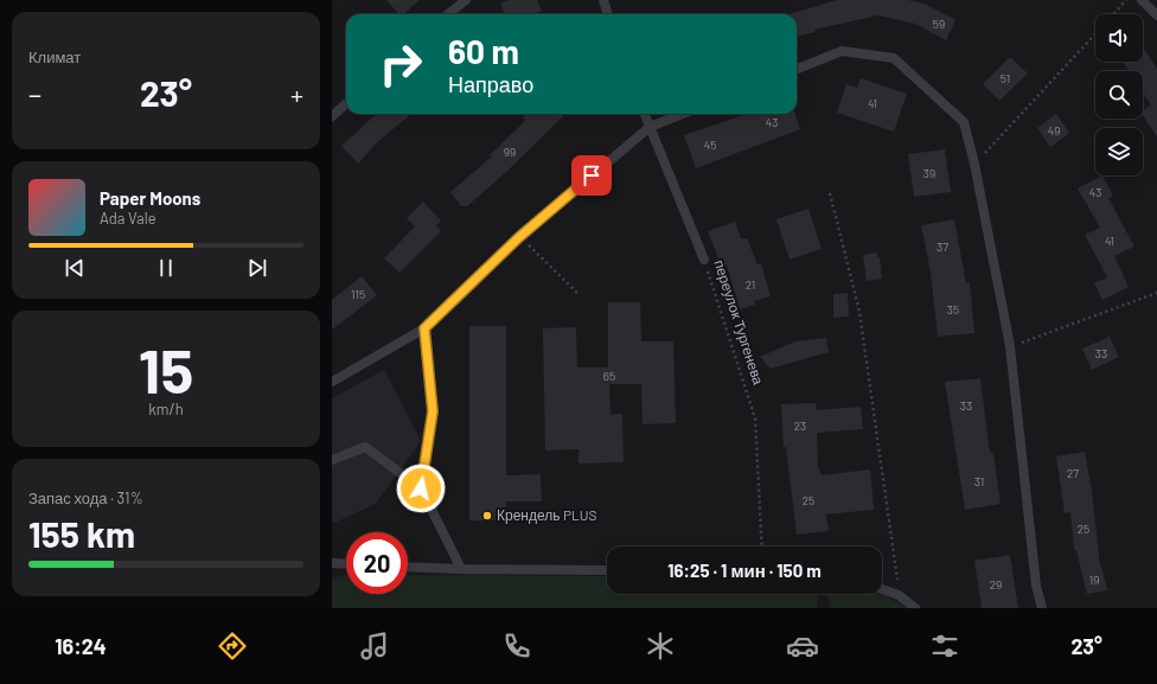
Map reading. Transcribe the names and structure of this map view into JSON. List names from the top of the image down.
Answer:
{
  "streets": {
    "lane": ["переулок Тургенева"]
  },
  "places": ["Крендель PLUS"],
  "house_numbers": [
    "59",
    "51",
    "41",
    "43",
    "49",
    "45",
    "99",
    "39",
    "43",
    "41",
    "37",
    "21",
    "115",
    "35",
    "33",
    "65",
    "33",
    "23",
    "27",
    "31",
    "25",
    "25",
    "19",
    "29"
  ],
  "page": {
    "tile": [
      "Климат",
      ["15", "km/h"],
      ["Запас хода · 31%", "155 km"]
    ],
    "turn": ["60 m", "Направо"],
    "heat": ["−", "23°", "+"],
    "song": ["Paper Moons", "Ada Vale"],
    "limit": "20",
    "trip": "16:25 · 1 мин · 150 m",
    "tabs": ["16:24", "23°"]
  }
}
